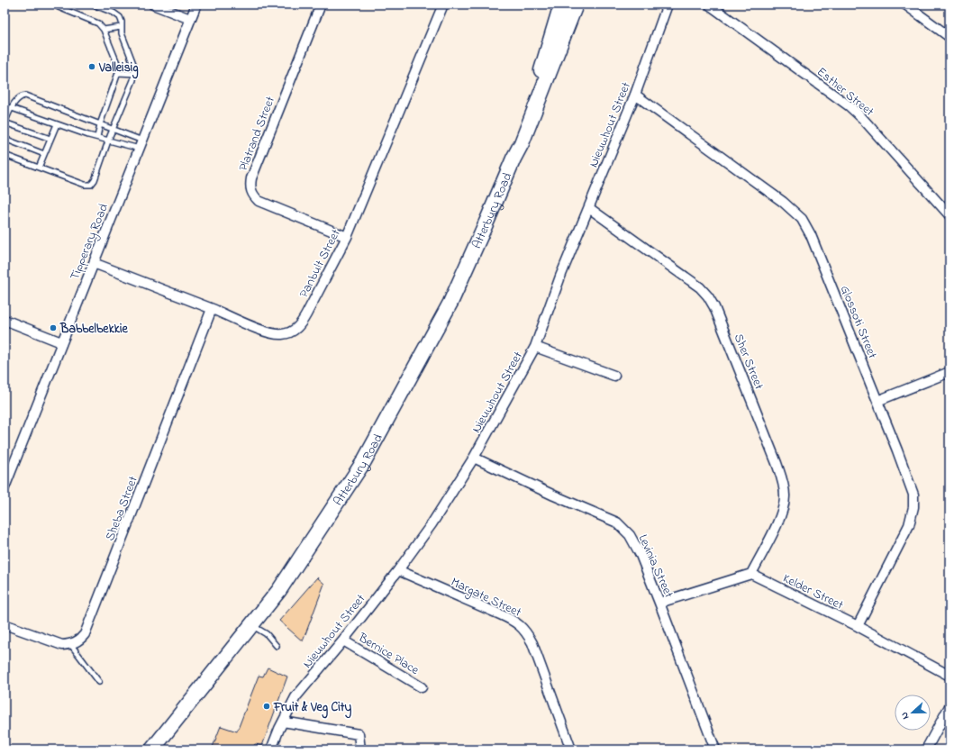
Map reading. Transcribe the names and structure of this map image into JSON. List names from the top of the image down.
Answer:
{
  "streets": {
    "main road": ["Atterbury Road"],
    "street": [
      "Esther Street",
      "Nieuwhout Street",
      "Platrand Street",
      "Tipperary Road",
      "Panbult Street",
      "Glossoti Street",
      "Sher Street",
      "Sheba Street",
      "Levinia Street",
      "Kelder Street",
      "Margate Street",
      "Bernice Place"
    ]
  },
  "crossings": [
    ["Nieuwhout Street", "Glossoti Street"],
    ["Nieuwhout Street", "Sher Street"],
    ["Nieuwhout Street", "Levinia Street"],
    ["Nieuwhout Street", "Margate Street"],
    ["Nieuwhout Street", "Bernice Place"],
    ["Platrand Street", "Panbult Street"],
    ["Tipperary Road", "Panbult Street"],
    ["Panbult Street", "Sheba Street"],
    ["Glossoti Street", "Kelder Street"],
    ["Sher Street", "Kelder Street"]
  ],
  "places": ["Valleisig", "Babbelbekkie", "Fruit & Veg City"],
  "north": "left"
}
